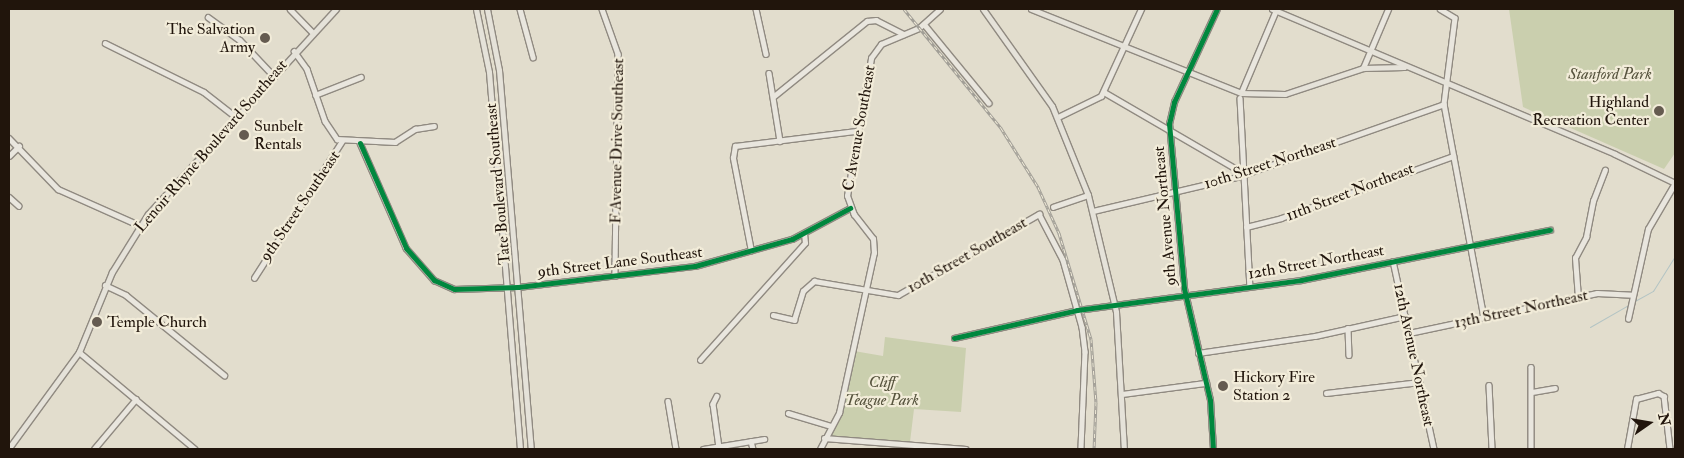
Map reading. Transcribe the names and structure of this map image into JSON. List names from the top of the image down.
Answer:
{
  "streets": {
    "main road": ["Lenoir Rhyne Boulevard Southeast", "Tate Boulevard Southeast"],
    "street": [
      "C Avenue Southeast",
      "F Avenue Drive Southeast",
      "10th Street Northeast",
      "11th Street Northeast",
      "9th Street Southeast",
      "9th Avenue Northeast",
      "10th Street Southeast",
      "9th Street Lane Southeast",
      "12th Street Northeast",
      "13th Street Northeast",
      "12th Avenue Northeast"
    ]
  },
  "crossings": [
    ["C Avenue Southeast", "10th Street Southeast"],
    ["C Avenue Southeast", "9th Street Lane Southeast"],
    ["F Avenue Drive Southeast", "9th Street Lane Southeast"],
    ["10th Street Northeast", "9th Avenue Northeast"],
    ["Tate Boulevard Southeast", "9th Street Lane Southeast"],
    ["9th Street Southeast", "9th Street Lane Southeast"],
    ["9th Avenue Northeast", "12th Street Northeast"],
    ["10th Street Southeast", "12th Street Northeast"],
    ["12th Street Northeast", "12th Avenue Northeast"],
    ["13th Street Northeast", "12th Avenue Northeast"]
  ],
  "parks": ["Stanford Park", "Cliff Teague Park"],
  "places": [
    "The Salvation Army",
    "Highland Recreation Center",
    "Sunbelt Rentals",
    "Temple Church",
    "Hickory Fire Station 2"
  ],
  "north": "right"
}
